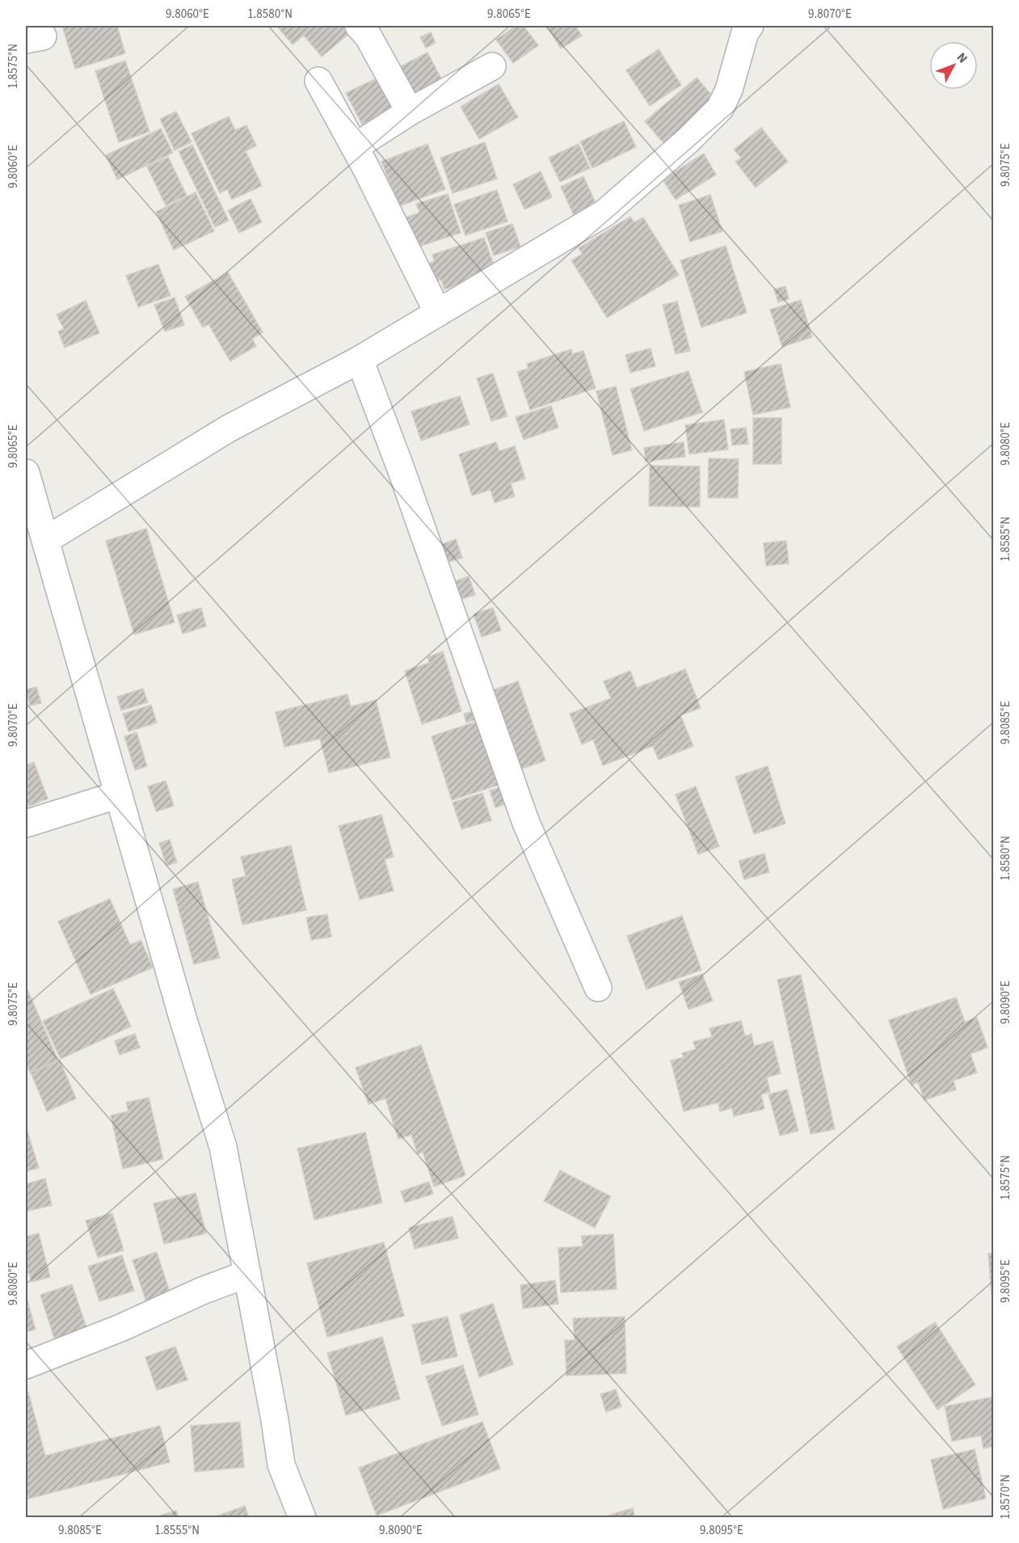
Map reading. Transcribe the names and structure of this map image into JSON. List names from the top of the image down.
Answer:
{
  "north": "top right",
  "coordinates": [
    "9.8060°E",
    "1.8580°N",
    "9.8065°E",
    "9.8070°E",
    "1.8575°N",
    "9.8075°E",
    "9.8080°E",
    "1.8585°N",
    "9.8085°E",
    "9.8090°E",
    "9.8095°E",
    "1.8570°N",
    "1.8555°N"
  ]
}
